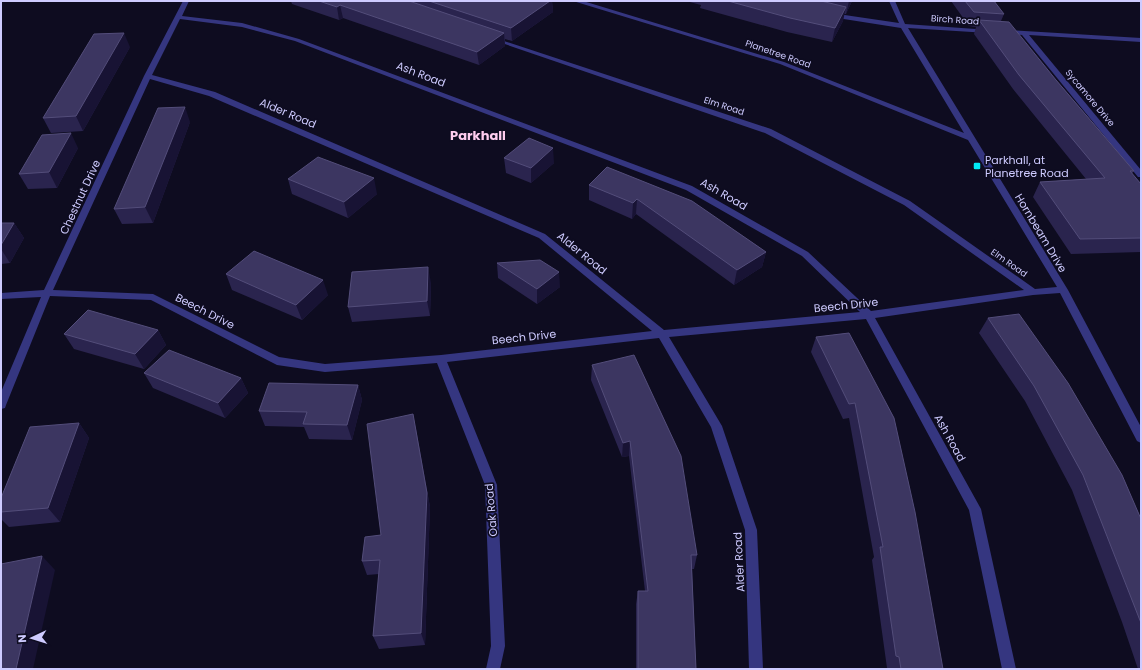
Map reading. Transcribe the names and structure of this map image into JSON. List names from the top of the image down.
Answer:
{
  "streets": {
    "street": [
      "Birch Road",
      "Planetree Road",
      "Ash Road",
      "Sycamore Drive",
      "Elm Road",
      "Alder Road",
      "Chestnut Drive",
      "Hornbeam Drive",
      "Beech Drive",
      "Oak Road"
    ]
  },
  "crossings": [
    ["Birch Road", "Hornbeam Drive"],
    ["Planetree Road", "Hornbeam Drive"],
    ["Ash Road", "Chestnut Drive"],
    ["Ash Road", "Beech Drive"],
    ["Elm Road", "Beech Drive"],
    ["Alder Road", "Chestnut Drive"],
    ["Alder Road", "Beech Drive"],
    ["Chestnut Drive", "Beech Drive"],
    ["Hornbeam Drive", "Beech Drive"],
    ["Beech Drive", "Oak Road"]
  ],
  "districts": ["Parkhall"],
  "places": {
    "transit": ["Parkhall, at Planetree Road"]
  },
  "north": "left"
}
